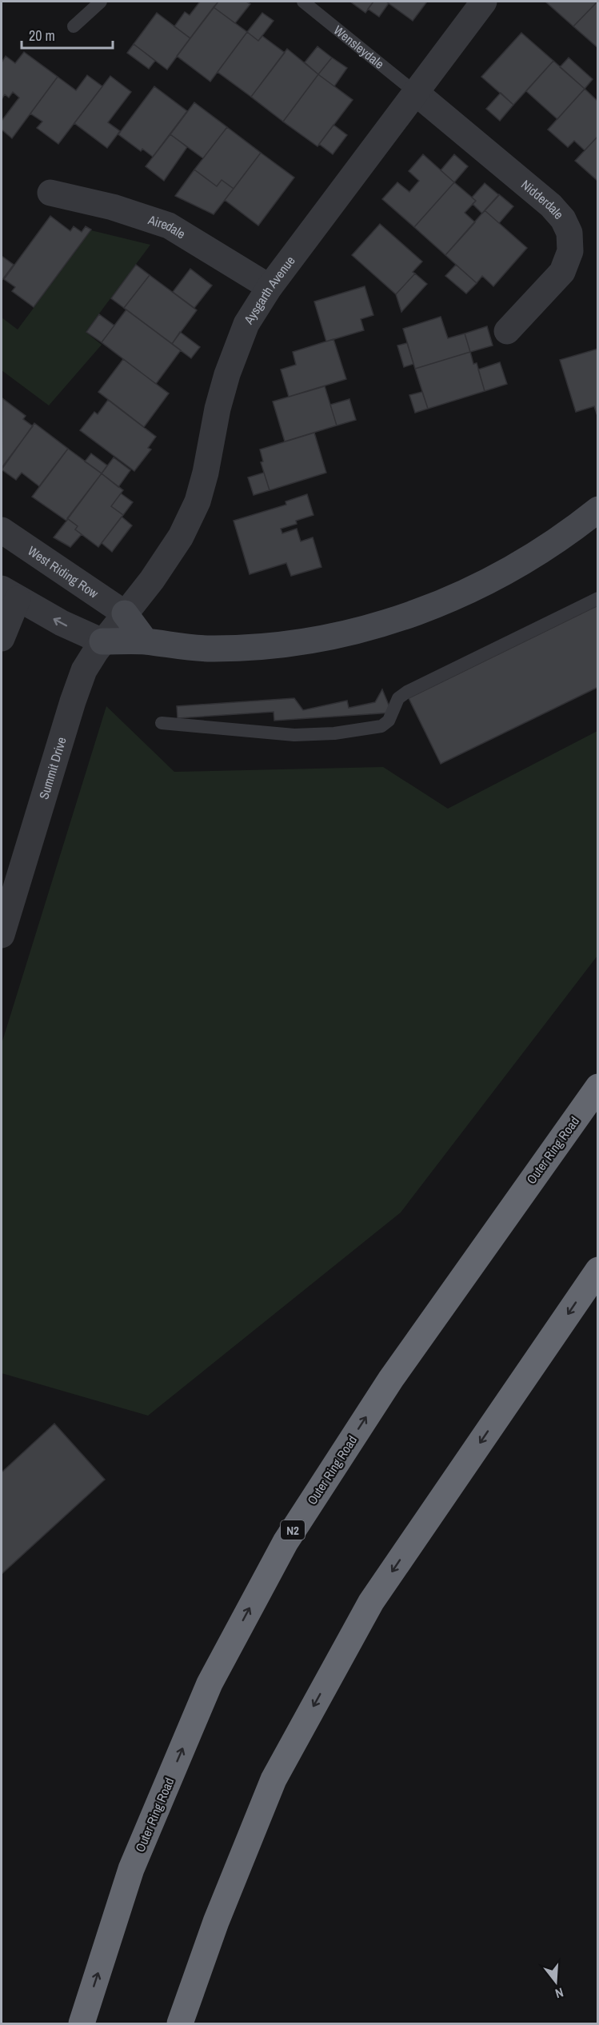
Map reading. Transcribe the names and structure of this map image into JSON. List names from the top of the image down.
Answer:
{
  "streets": {
    "highway": ["Outer Ring Road", "N2"],
    "street": [
      "Nidderdale",
      "Airedale",
      "Aysgarth Avenue",
      "West Riding Row",
      "Summit Drive"
    ],
    "lane": ["Wensleydale"]
  },
  "crossings": [
    ["Wensleydale", "Nidderdale"],
    ["Wensleydale", "Aysgarth Avenue"],
    ["Nidderdale", "Aysgarth Avenue"],
    ["Airedale", "Aysgarth Avenue"],
    ["Aysgarth Avenue", "West Riding Row"],
    ["Aysgarth Avenue", "Summit Drive"],
    ["West Riding Row", "Summit Drive"]
  ],
  "scale_bar": "20 m",
  "north": "bottom"
}
